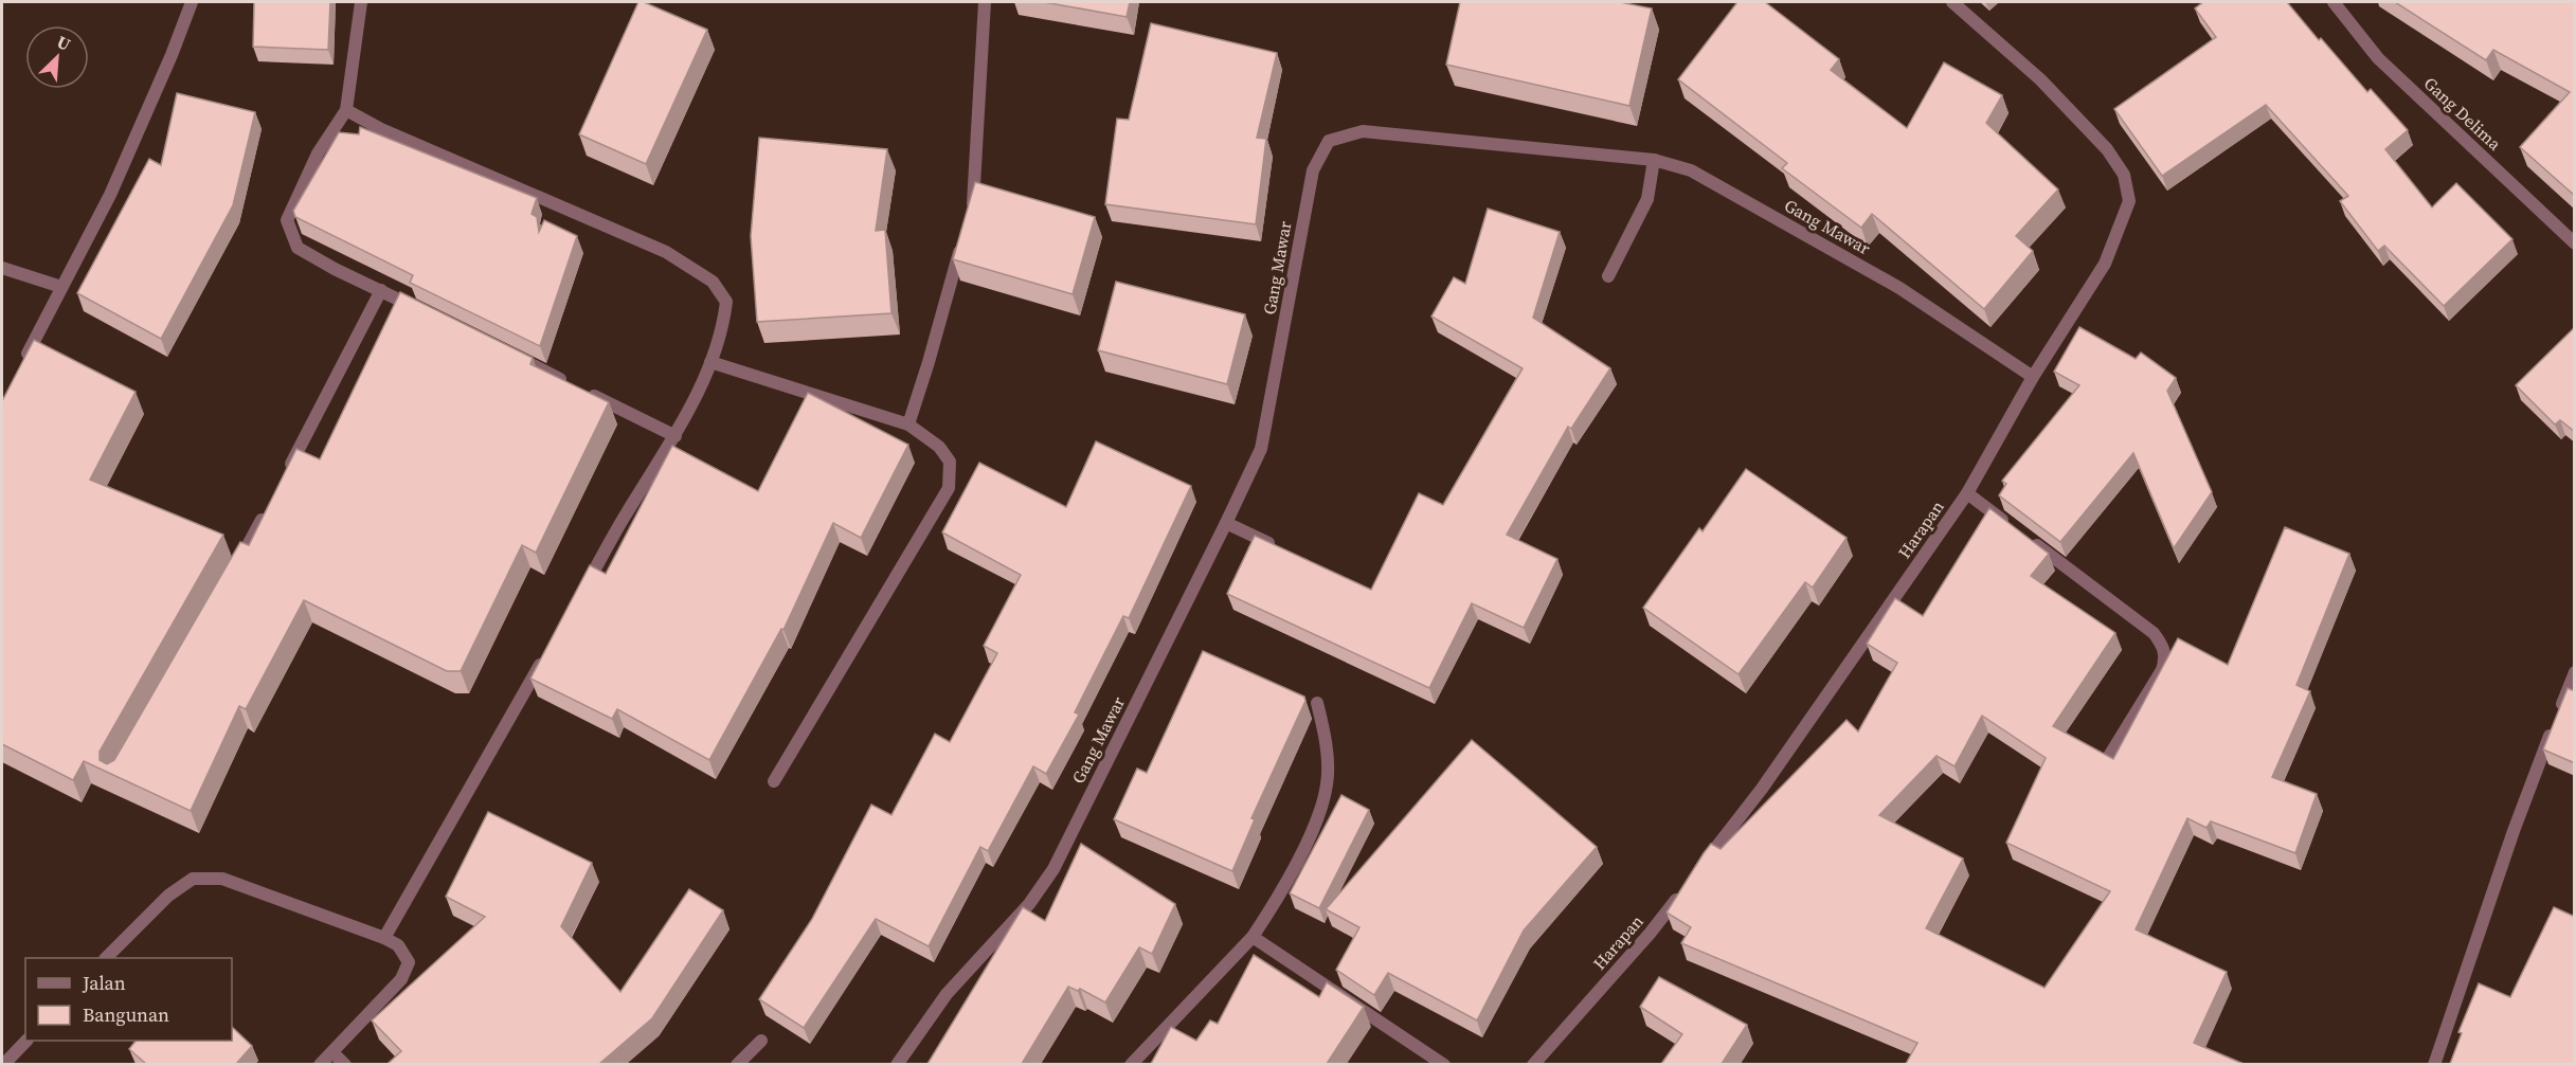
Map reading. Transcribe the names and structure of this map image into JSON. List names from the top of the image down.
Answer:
{
  "streets": {
    "street": ["Gang Delima", "Gang Mawar", "Harapan"]
  },
  "crossings": [
    ["Gang Mawar", "Harapan"]
  ],
  "legend": ["Jalan", "Bangunan"],
  "north": "top right"
}
